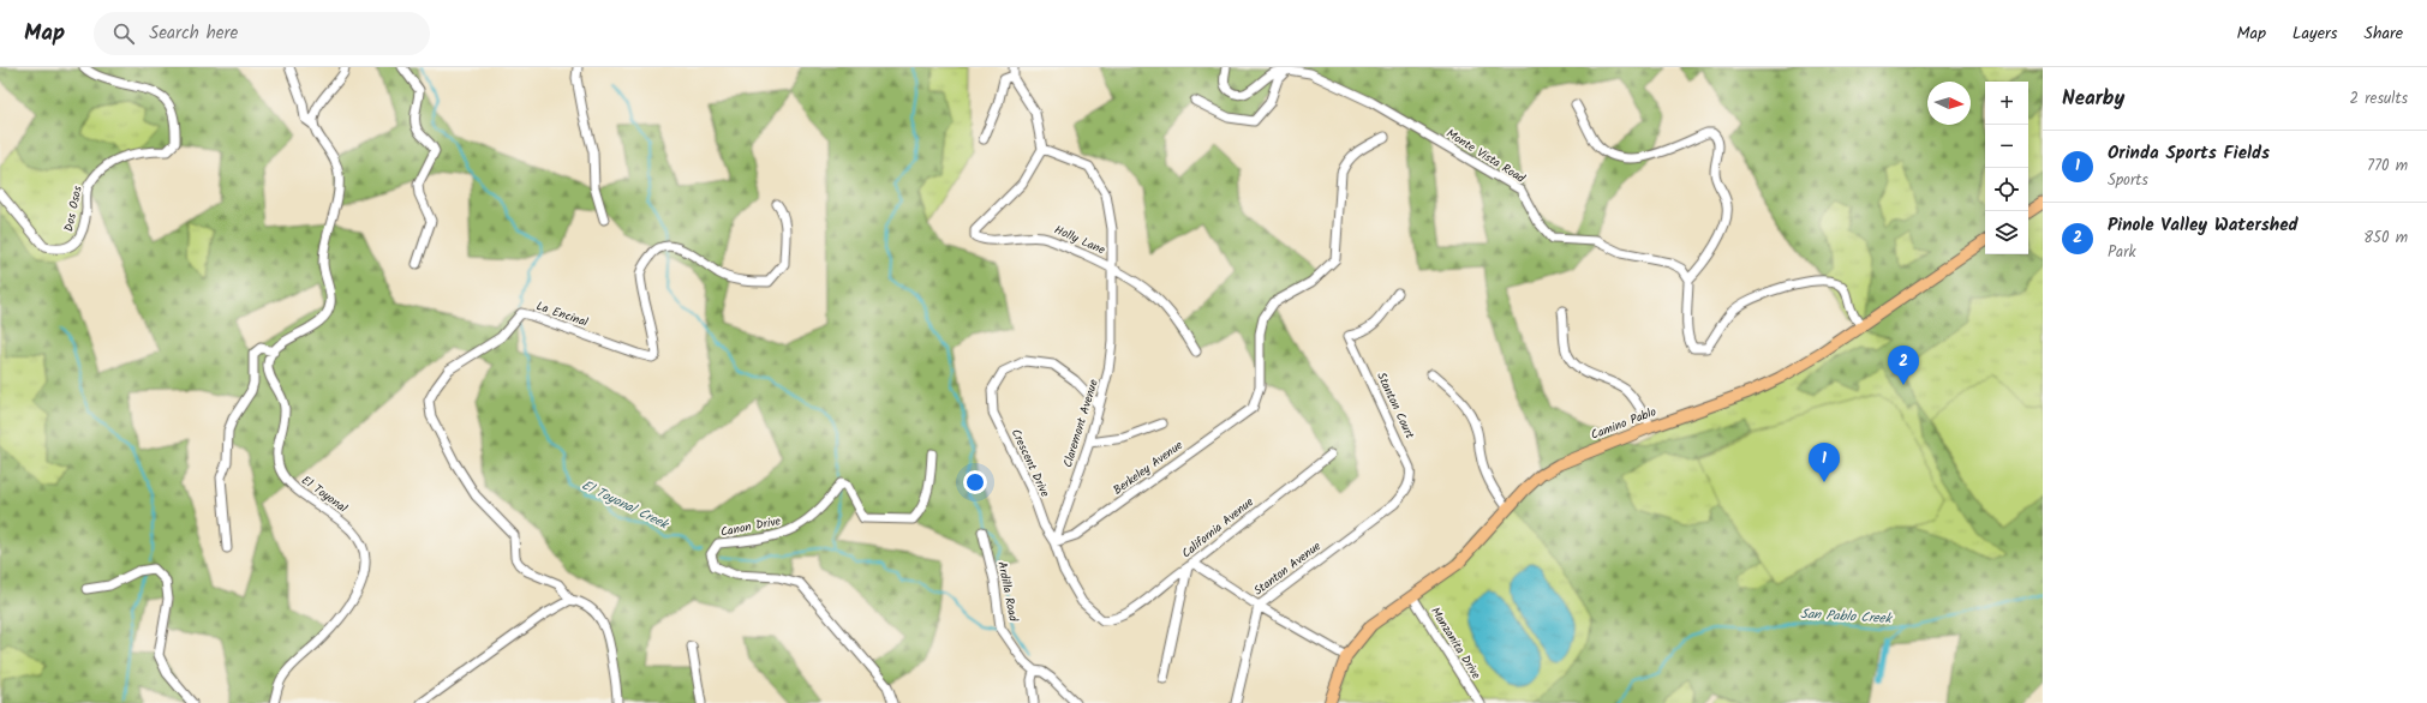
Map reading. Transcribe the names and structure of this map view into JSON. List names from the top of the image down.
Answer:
{
  "streets": {
    "main road": ["Camino Pablo"],
    "street": [
      "Monte Vista Road",
      "Dos Osos",
      "Holly Lane",
      "La Encinal",
      "Stanton Court",
      "Claremont Avenue",
      "Crescent Drive",
      "Berkeley Avenue",
      "El Toyonal",
      "Canon Drive",
      "California Avenue",
      "Stanton Avenue",
      "Ardilla Road",
      "Manzanita Drive"
    ]
  },
  "crossings": [
    ["Holly Lane", "Claremont Avenue"],
    ["Stanton Court", "Stanton Avenue"],
    ["Claremont Avenue", "Crescent Drive"],
    ["Claremont Avenue", "Berkeley Avenue"],
    ["Camino Pablo", "Manzanita Drive"],
    ["Crescent Drive", "Berkeley Avenue"]
  ],
  "water": ["El Toyonal Creek", "San Pablo Creek"],
  "north": "right",
  "page": {
    "header": "Map",
    "search": "Search here",
    "nav": ["Map", "Layers", "Share"],
    "heading": ["Nearby", "2 results"],
    "map_buttons": ["+", "−"],
    "list": [
      {
        "mark": "1",
        "name": "Orinda Sports Fields",
        "note": "Sports",
        "value": "770 m"
      },
      {
        "mark": "2",
        "name": "Pinole Valley Watershed",
        "note": "Park",
        "value": "850 m"
      }
    ],
    "pins": ["2", "1"]
  }
}
